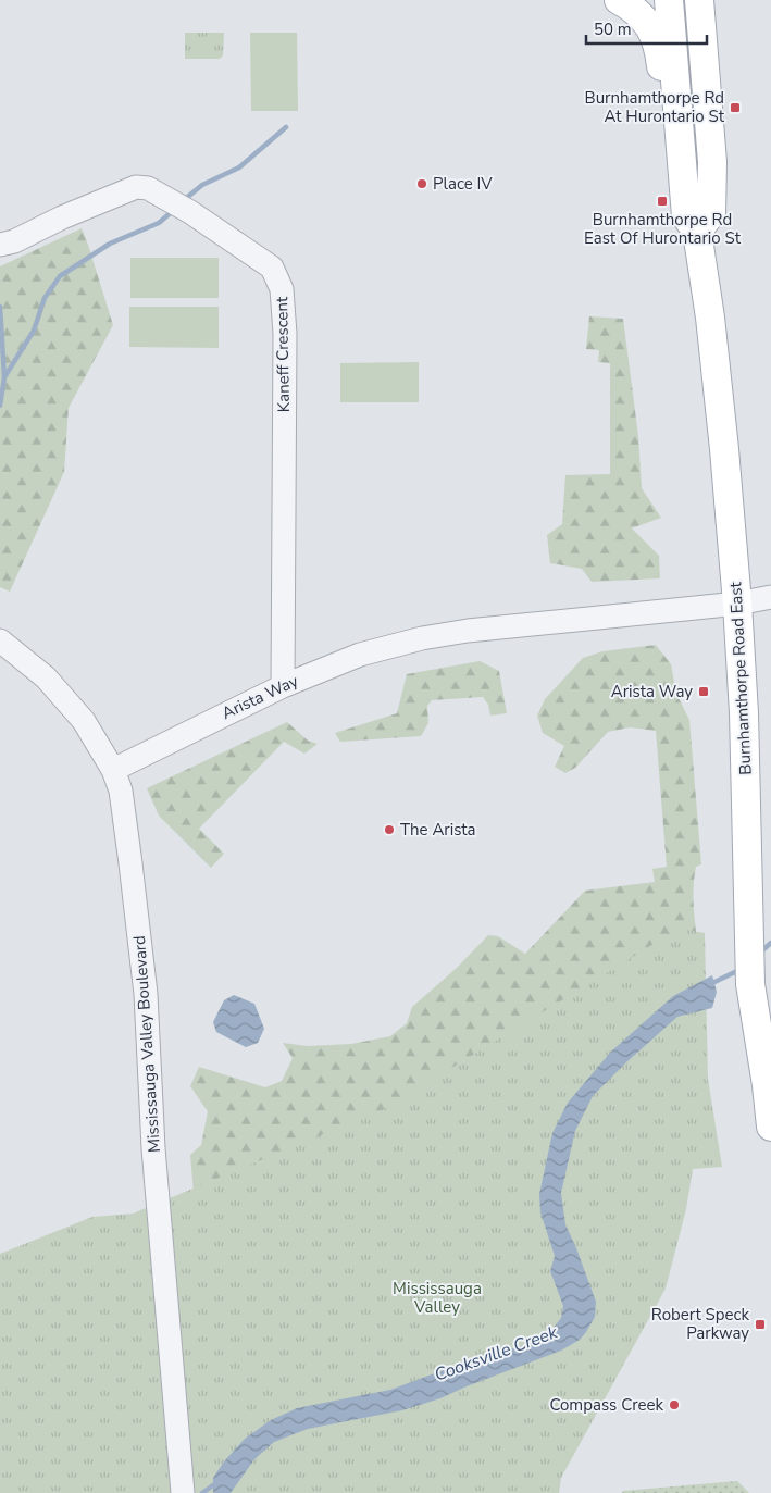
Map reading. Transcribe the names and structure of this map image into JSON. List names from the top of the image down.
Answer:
{
  "streets": {
    "main road": ["Burnhamthorpe Road East"],
    "street": ["Kaneff Crescent", "Arista Way", "Mississauga Valley Boulevard"]
  },
  "crossings": [
    ["Kaneff Crescent", "Arista Way"],
    ["Burnhamthorpe Road East", "Arista Way"],
    ["Arista Way", "Mississauga Valley Boulevard"]
  ],
  "water": ["Cooksville Creek"],
  "parks": ["Mississauga Valley"],
  "places": {
    "transit": [
      "Burnhamthorpe Rd At Hurontario St",
      "Burnhamthorpe Rd East Of Hurontario St",
      "Arista Way",
      "Robert Speck Parkway"
    ],
    "other": ["Place IV", "The Arista", "Compass Creek"]
  },
  "scale_bar": "50 m"
}
